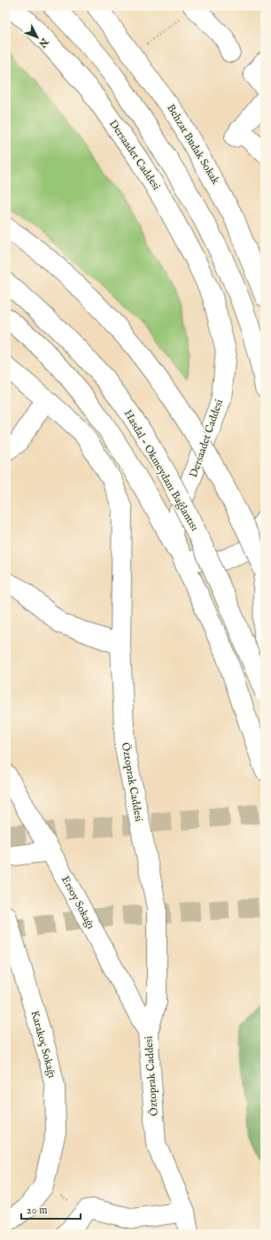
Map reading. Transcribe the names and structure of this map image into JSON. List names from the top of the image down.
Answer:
{
  "streets": {
    "main road": [
      "Behzat Budak Sokak",
      "Dersaadet Caddesi",
      "Hasdal - Okmeydanı Bağlantısı",
      "Öztoprak Caddesi",
      "Ersoy Sokağı",
      "Karakoç Sokağı"
    ]
  },
  "crossings": [
    ["Öztoprak Caddesi", "Ersoy Sokağı"]
  ],
  "scale_bar": "20 m",
  "north": "bottom right"
}
